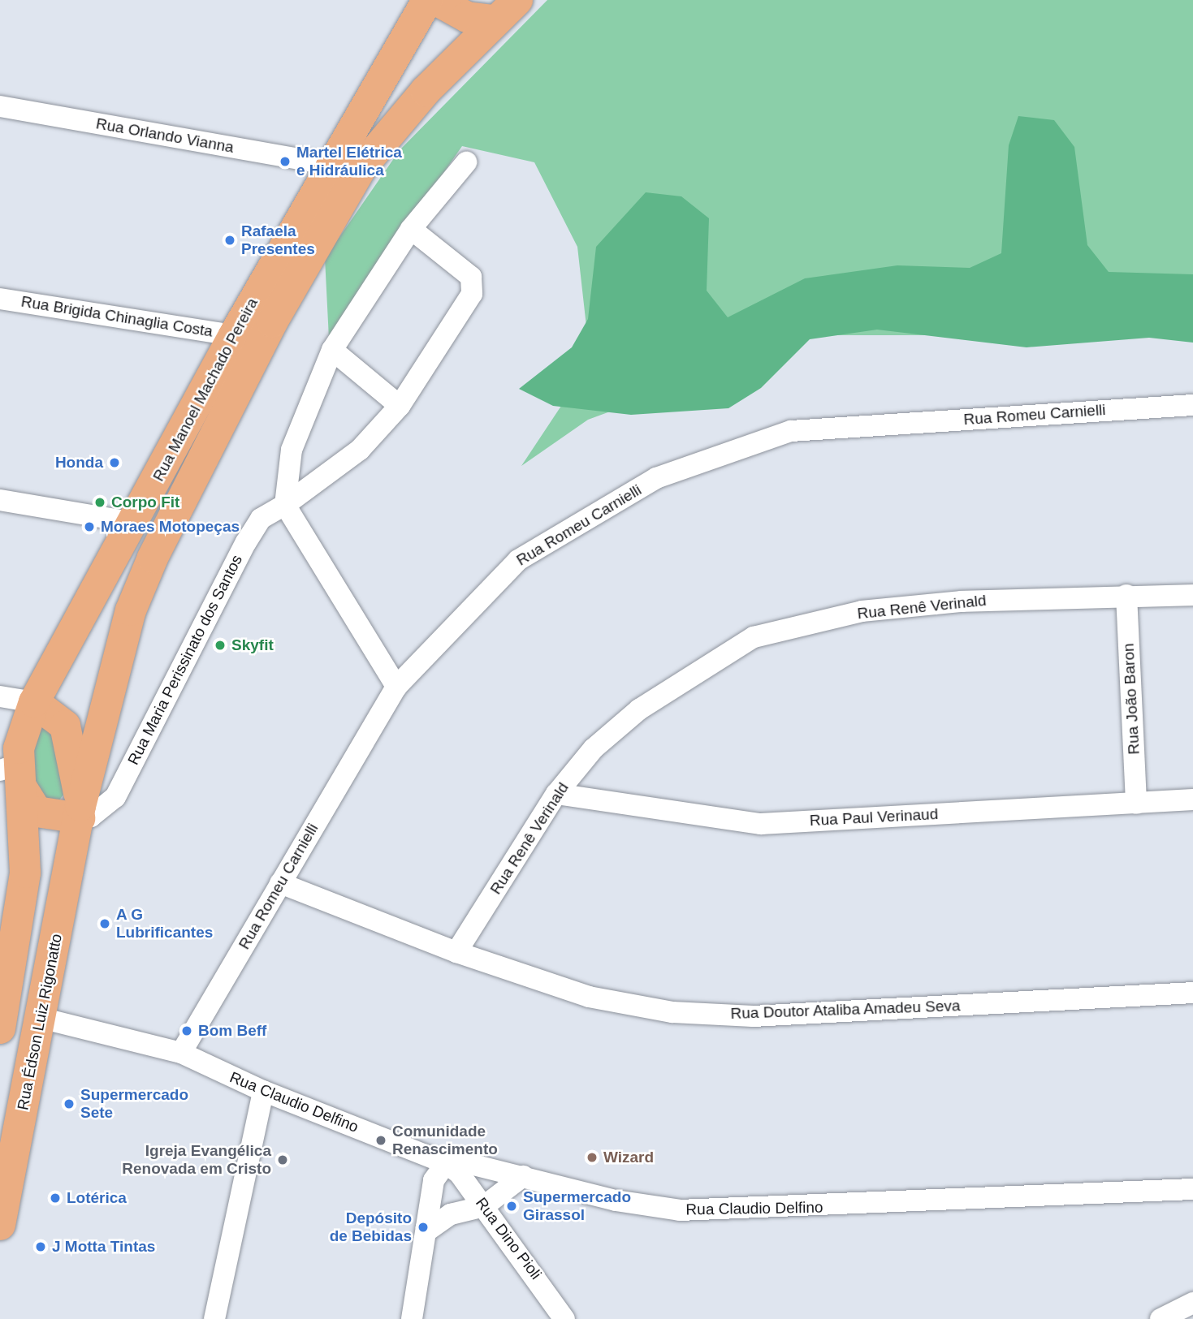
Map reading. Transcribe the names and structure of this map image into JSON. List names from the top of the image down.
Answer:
{
  "streets": {
    "main road": ["Rua Manoel Machado Pereira", "Rua Édson Luiz Rigonatto"],
    "street": [
      "Rua Orlando Vianna",
      "Rua Brigida Chinaglia Costa",
      "Rua Romeu Carnielli",
      "Rua Renê Verinald",
      "Rua Maria Perissinato dos Santos",
      "Rua João Baron",
      "Rua Paul Verinaud",
      "Rua Doutor Ataliba Amadeu Seva",
      "Rua Claudio Delfino",
      "Rua Dino Pioli"
    ]
  },
  "crossings": [
    ["Rua Orlando Vianna", "Rua Manoel Machado Pereira"],
    ["Rua Brigida Chinaglia Costa", "Rua Manoel Machado Pereira"],
    ["Rua Manoel Machado Pereira", "Rua Maria Perissinato dos Santos"],
    ["Rua Manoel Machado Pereira", "Rua Édson Luiz Rigonatto"],
    ["Rua Romeu Carnielli", "Rua Doutor Ataliba Amadeu Seva"],
    ["Rua Romeu Carnielli", "Rua Claudio Delfino"],
    ["Rua Renê Verinald", "Rua João Baron"],
    ["Rua Renê Verinald", "Rua Paul Verinaud"],
    ["Rua Renê Verinald", "Rua Doutor Ataliba Amadeu Seva"],
    ["Rua Maria Perissinato dos Santos", "Rua Édson Luiz Rigonatto"],
    ["Rua João Baron", "Rua Paul Verinaud"],
    ["Rua Édson Luiz Rigonatto", "Rua Claudio Delfino"],
    ["Rua Claudio Delfino", "Rua Dino Pioli"]
  ],
  "places": [
    "Martel Elétrica e Hidráulica",
    "Rafaela Presentes",
    "Honda",
    "Corpo Fit",
    "Moraes Motopeças",
    "Skyfit",
    "A G Lubrificantes",
    "Bom Beff",
    "Supermercado Sete",
    "Comunidade Renascimento",
    "Wizard",
    "Igreja Evangélica Renovada em Cristo",
    "Lotérica",
    "Supermercado Girassol",
    "Depósito de Bebidas",
    "J Motta Tintas"
  ]
}
